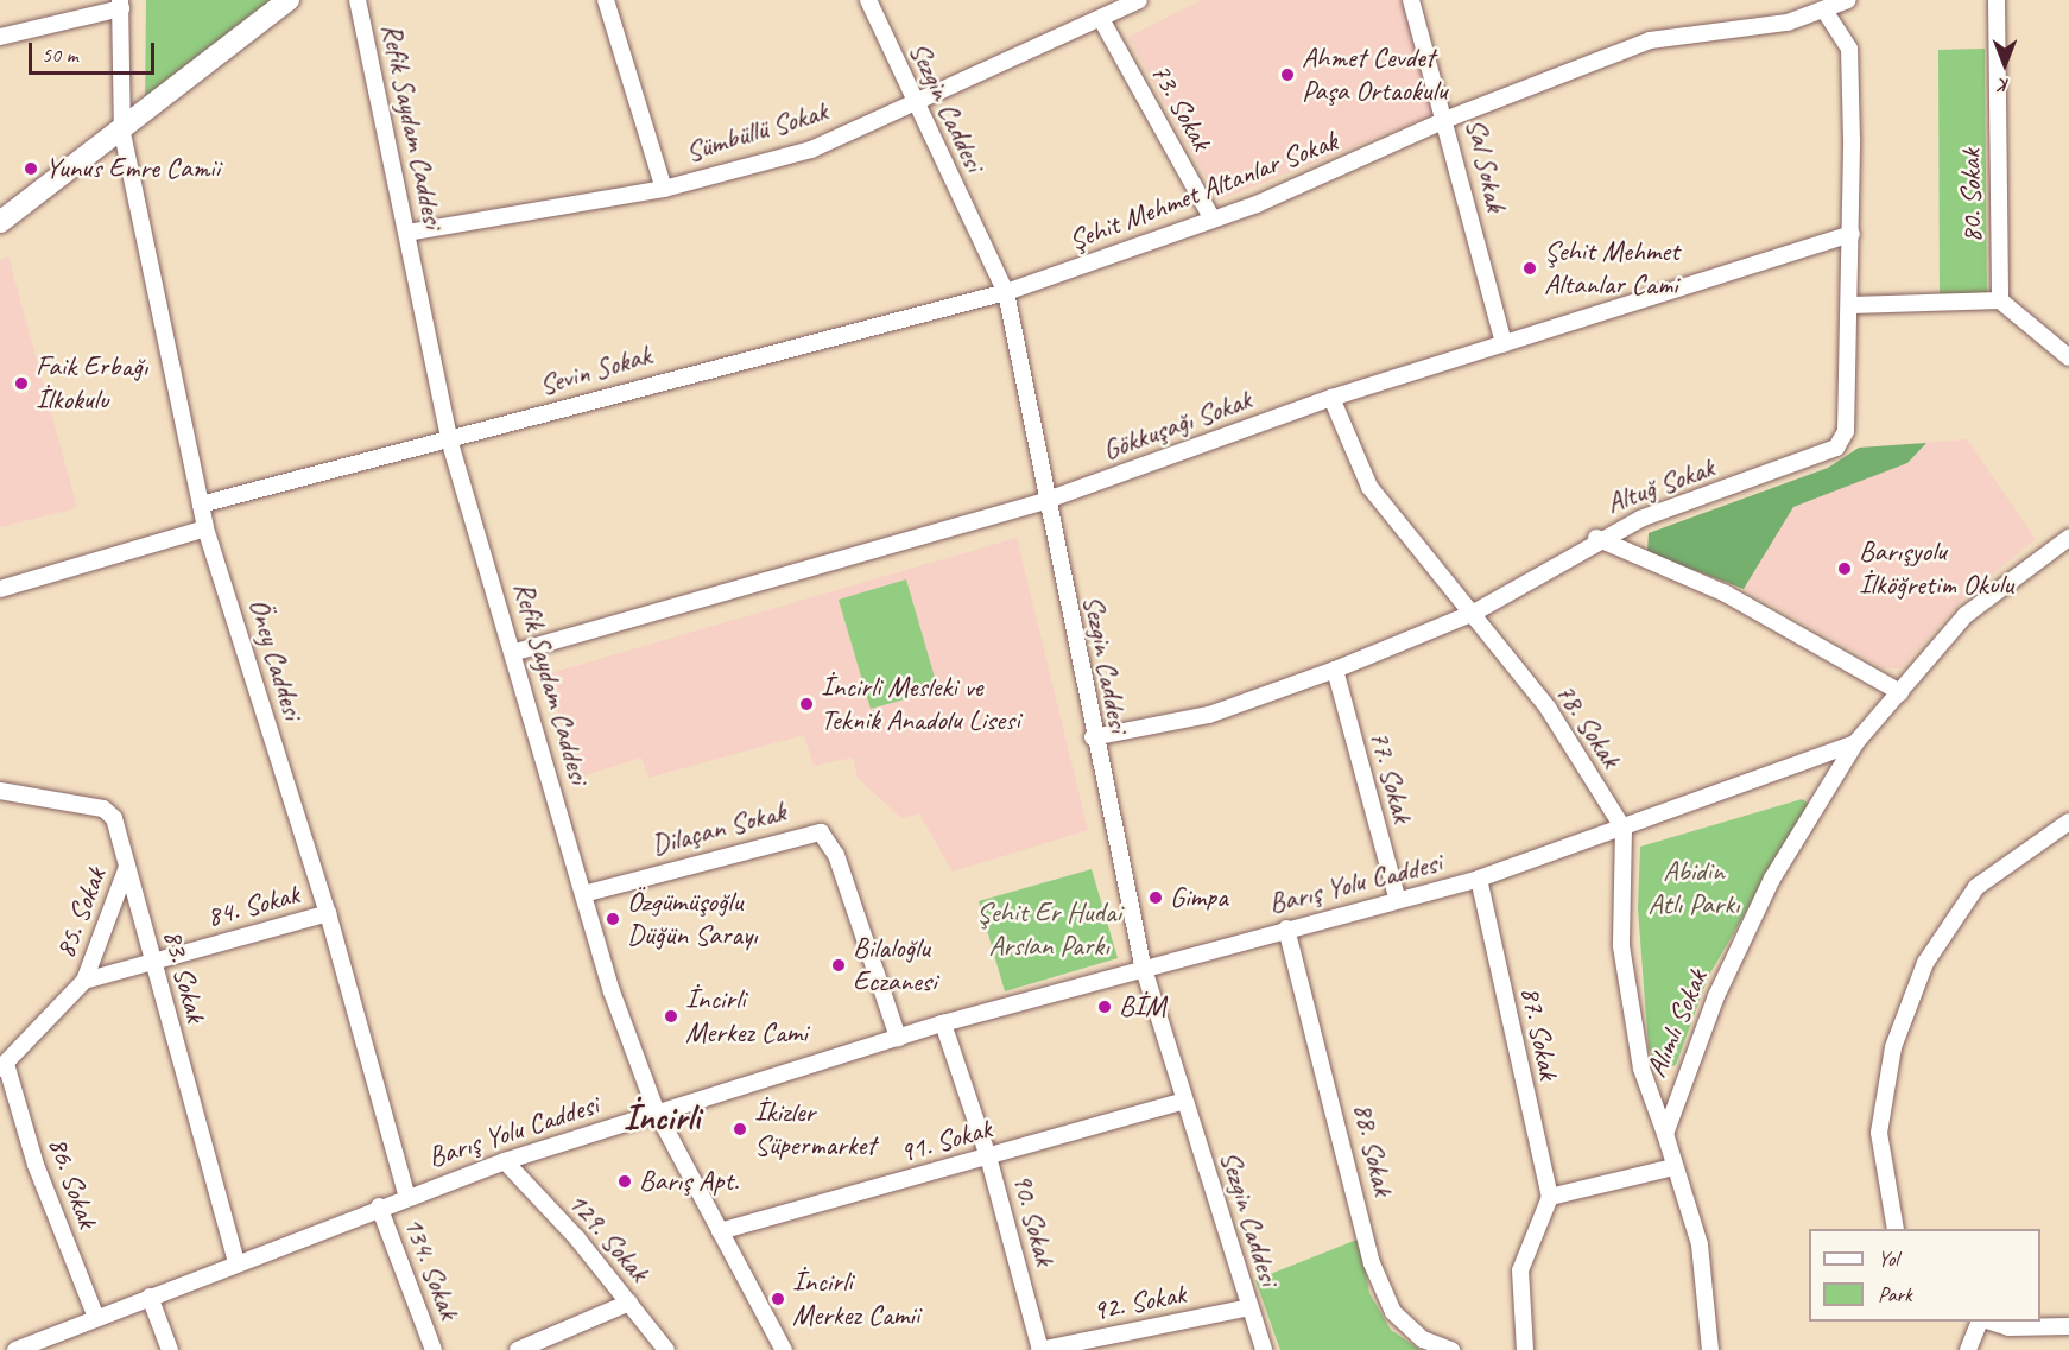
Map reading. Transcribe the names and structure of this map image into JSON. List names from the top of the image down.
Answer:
{
  "streets": {
    "street": [
      "Sezgin Caddesi",
      "73. Sokak",
      "Refik Saydam Caddesi",
      "Sümbüllü Sokak",
      "Sal Sokak",
      "Şehit Mehmet Altanlar Sokak",
      "80. Sokak",
      "Sevin Sokak",
      "Gökkuşağı Sokak",
      "Altuğ Sokak",
      "Öney Caddesi",
      "78. Sokak",
      "77. Sokak",
      "Dilaçan Sokak",
      "Barış Yolu Caddesi",
      "84. Sokak",
      "85. Sokak",
      "83. Sokak",
      "Alımlı Sokak",
      "87. Sokak",
      "91. Sokak",
      "88. Sokak",
      "86. Sokak",
      "90. Sokak",
      "129. Sokak",
      "134. Sokak",
      "92. Sokak"
    ]
  },
  "crossings": [
    ["Sezgin Caddesi", "Sümbüllü Sokak"],
    ["Sezgin Caddesi", "Şehit Mehmet Altanlar Sokak"],
    ["Sezgin Caddesi", "Sevin Sokak"],
    ["Sezgin Caddesi", "Gökkuşağı Sokak"],
    ["Sezgin Caddesi", "Altuğ Sokak"],
    ["Sezgin Caddesi", "Barış Yolu Caddesi"],
    ["Sezgin Caddesi", "91. Sokak"],
    ["Sezgin Caddesi", "92. Sokak"],
    ["73. Sokak", "Sümbüllü Sokak"],
    ["73. Sokak", "Şehit Mehmet Altanlar Sokak"],
    ["Refik Saydam Caddesi", "Sümbüllü Sokak"],
    ["Refik Saydam Caddesi", "Sevin Sokak"],
    ["Refik Saydam Caddesi", "Gökkuşağı Sokak"],
    ["Refik Saydam Caddesi", "Dilaçan Sokak"],
    ["Refik Saydam Caddesi", "Barış Yolu Caddesi"],
    ["Refik Saydam Caddesi", "91. Sokak"],
    ["Sal Sokak", "Şehit Mehmet Altanlar Sokak"],
    ["Sal Sokak", "Gökkuşağı Sokak"],
    ["Şehit Mehmet Altanlar Sokak", "Sevin Sokak"],
    ["Şehit Mehmet Altanlar Sokak", "Altuğ Sokak"],
    ["Sevin Sokak", "Öney Caddesi"],
    ["Gökkuşağı Sokak", "Altuğ Sokak"],
    ["Gökkuşağı Sokak", "78. Sokak"],
    ["Altuğ Sokak", "78. Sokak"],
    ["Altuğ Sokak", "77. Sokak"],
    ["Öney Caddesi", "Barış Yolu Caddesi"],
    ["Öney Caddesi", "84. Sokak"],
    ["78. Sokak", "Barış Yolu Caddesi"],
    ["77. Sokak", "Barış Yolu Caddesi"],
    ["Dilaçan Sokak", "Barış Yolu Caddesi"],
    ["Barış Yolu Caddesi", "83. Sokak"],
    ["Barış Yolu Caddesi", "Alımlı Sokak"],
    ["Barış Yolu Caddesi", "87. Sokak"],
    ["Barış Yolu Caddesi", "88. Sokak"],
    ["Barış Yolu Caddesi", "86. Sokak"],
    ["Barış Yolu Caddesi", "90. Sokak"],
    ["Barış Yolu Caddesi", "129. Sokak"],
    ["Barış Yolu Caddesi", "134. Sokak"],
    ["84. Sokak", "85. Sokak"],
    ["84. Sokak", "83. Sokak"],
    ["85. Sokak", "83. Sokak"],
    ["85. Sokak", "86. Sokak"],
    ["91. Sokak", "90. Sokak"],
    ["90. Sokak", "92. Sokak"]
  ],
  "districts": ["İncirli"],
  "parks": ["Abidin Atlı Parkı", "Şehit Er Hudai Arslan Parkı"],
  "places": [
    "Ahmet Cevdet Paşa Ortaokulu",
    "Yunus Emre Camii",
    "Şehit Mehmet Altanlar Cami",
    "Faik Erbağı İlkokulu",
    "Barışyolu İlköğretim Okulu",
    "İncirli Mesleki ve Teknik Anadolu Lisesi",
    "Gimpa",
    "Özgümüşoğlu Düğün Sarayı",
    "Bilaloğlu Eczanesi",
    "BİM",
    "İncirli Merkez Cami",
    "İkizler Süpermarket",
    "Barış Apt.",
    "İncirli Merkez Camii"
  ],
  "legend": ["Yol", "Park"],
  "scale_bar": "50 m",
  "north": "bottom"
}
